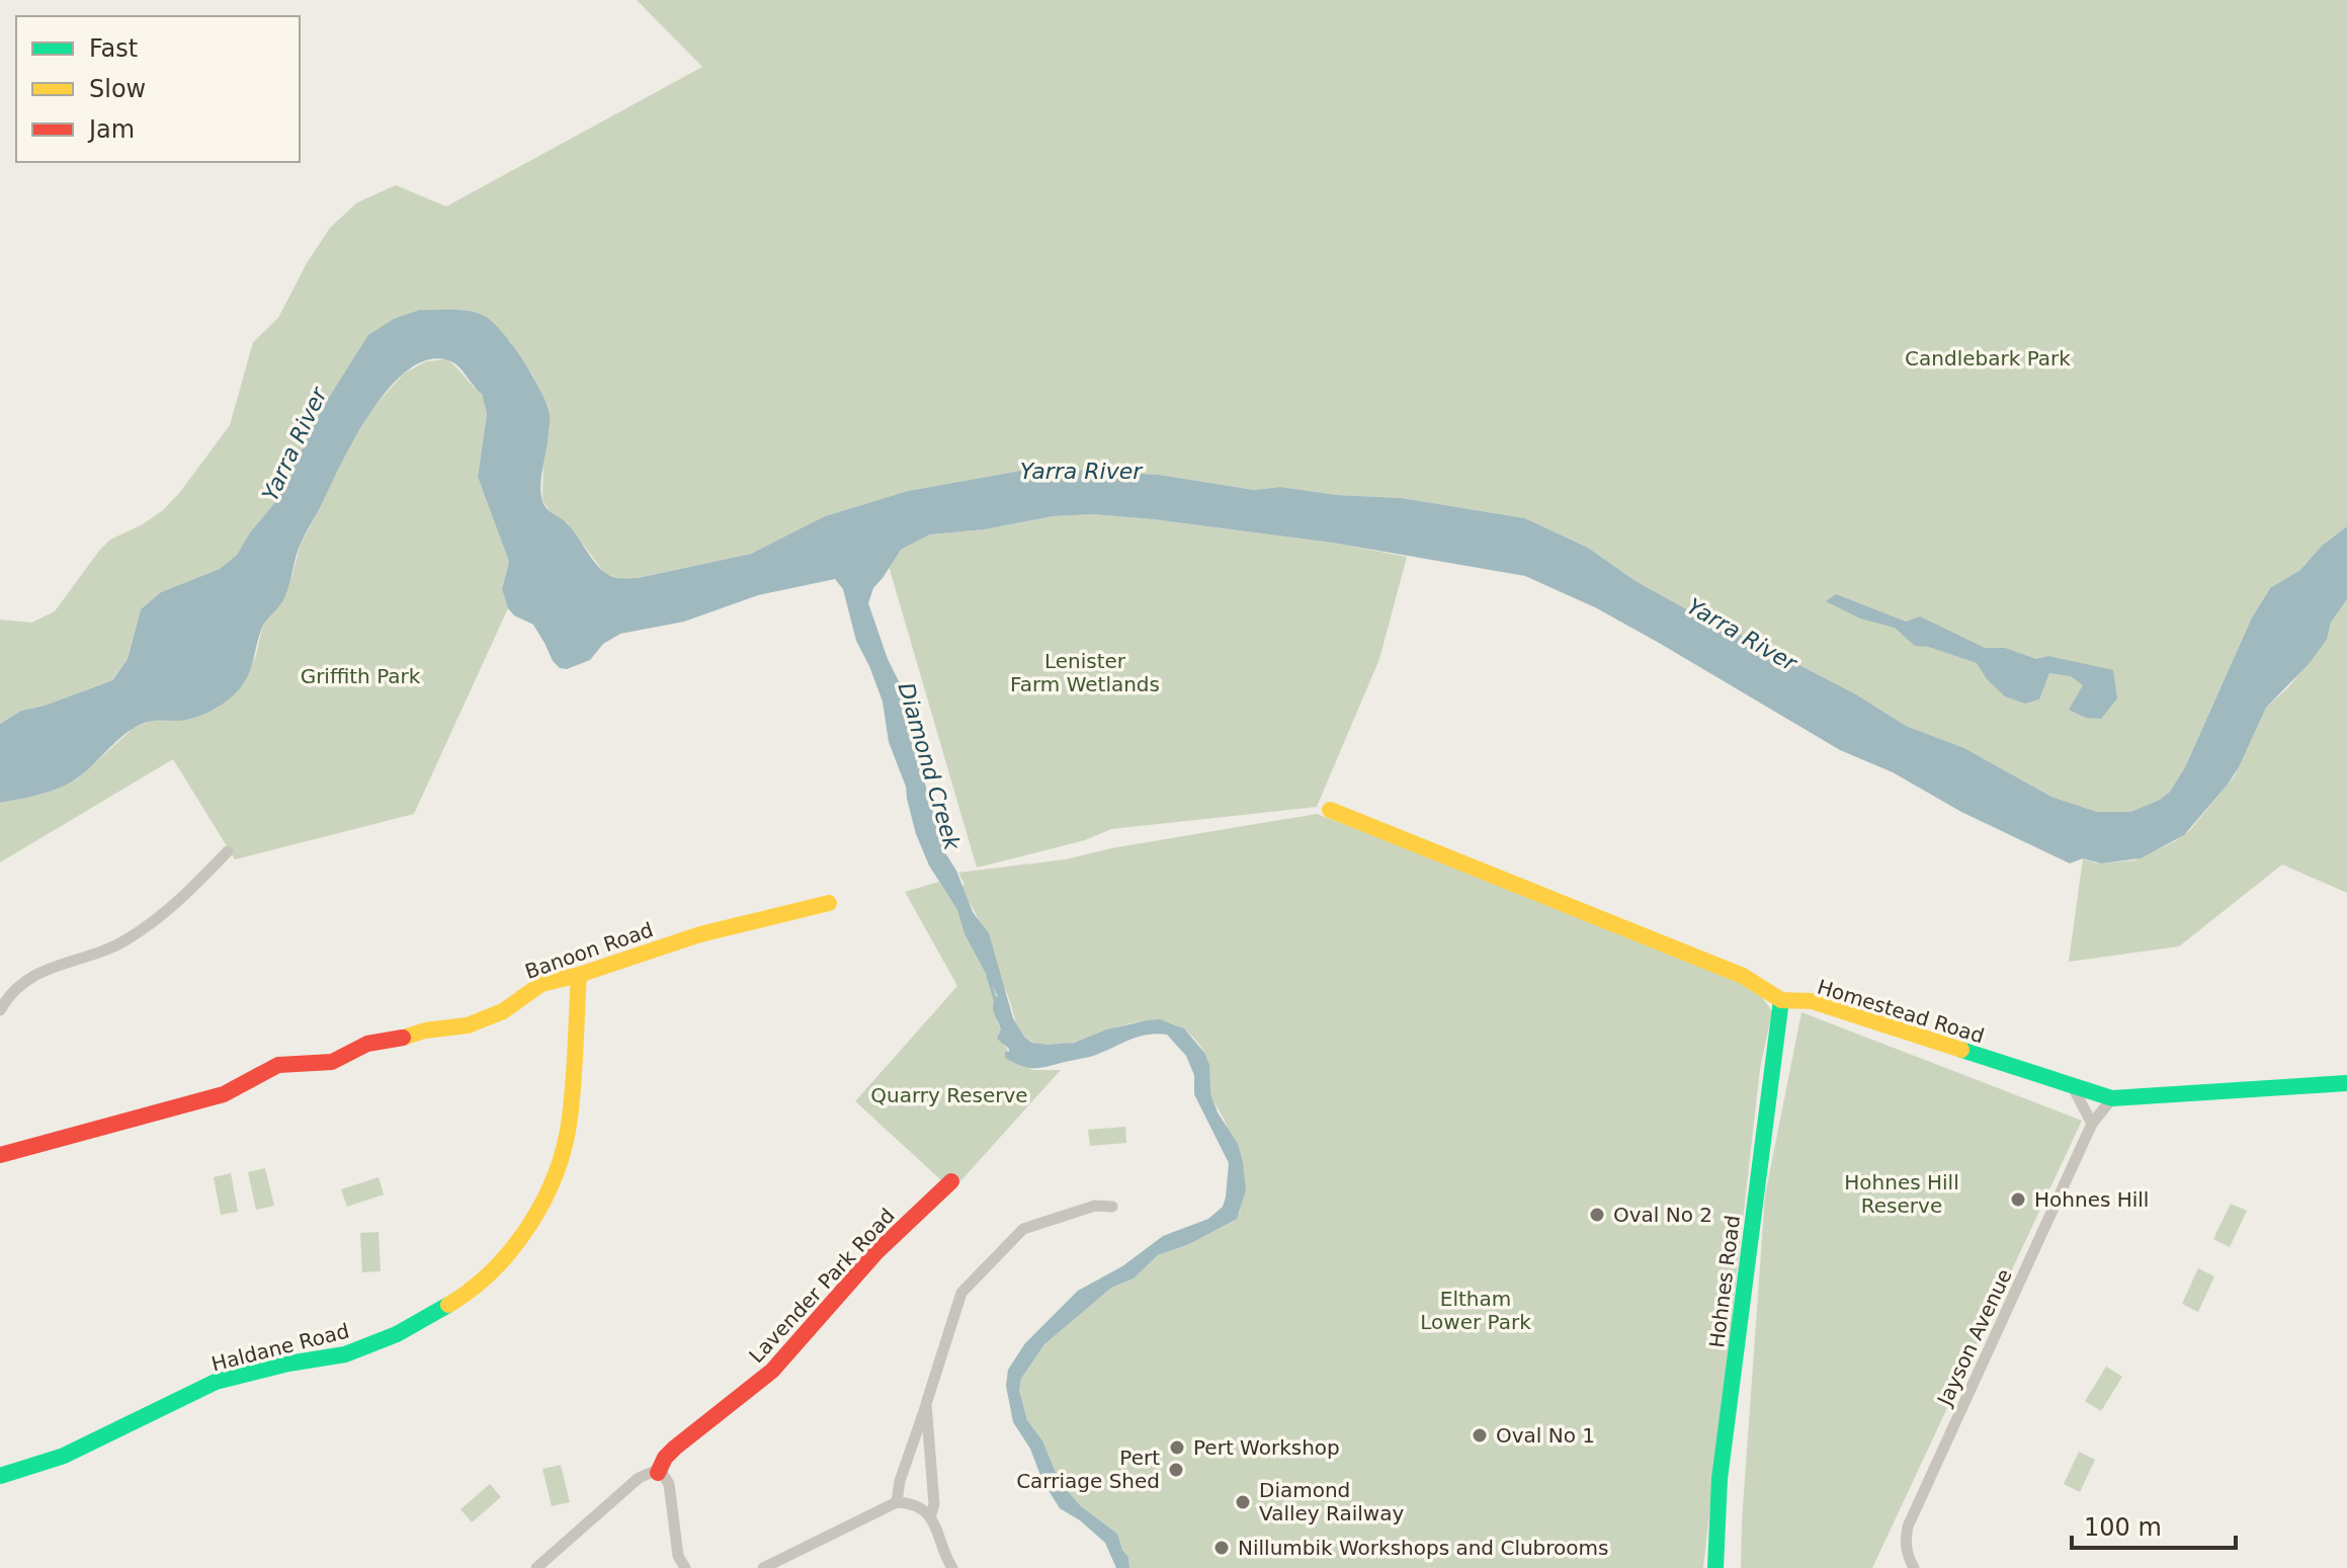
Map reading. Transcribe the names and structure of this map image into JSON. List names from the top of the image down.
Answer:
{
  "streets": {
    "street": [
      "Banoon Road",
      "Homestead Road",
      "Hohnes Road",
      "Lavender Park Road",
      "Jayson Avenue",
      "Haldane Road"
    ]
  },
  "crossings": [
    ["Banoon Road", "Haldane Road"],
    ["Homestead Road", "Hohnes Road"],
    ["Homestead Road", "Jayson Avenue"]
  ],
  "water": ["Yarra River", "Diamond Creek"],
  "parks": [
    "Candlebark Park",
    "Lenister Farm Wetlands",
    "Griffith Park",
    "Quarry Reserve",
    "Hohnes Hill Reserve",
    "Eltham Lower Park"
  ],
  "places": [
    "Hohnes Hill",
    "Oval No 2",
    "Oval No 1",
    "Pert Workshop",
    "Pert Carriage Shed",
    "Diamond Valley Railway",
    "Nillumbik Workshops and Clubrooms"
  ],
  "legend": ["Fast", "Slow", "Jam"],
  "scale_bar": "100 m"
}
